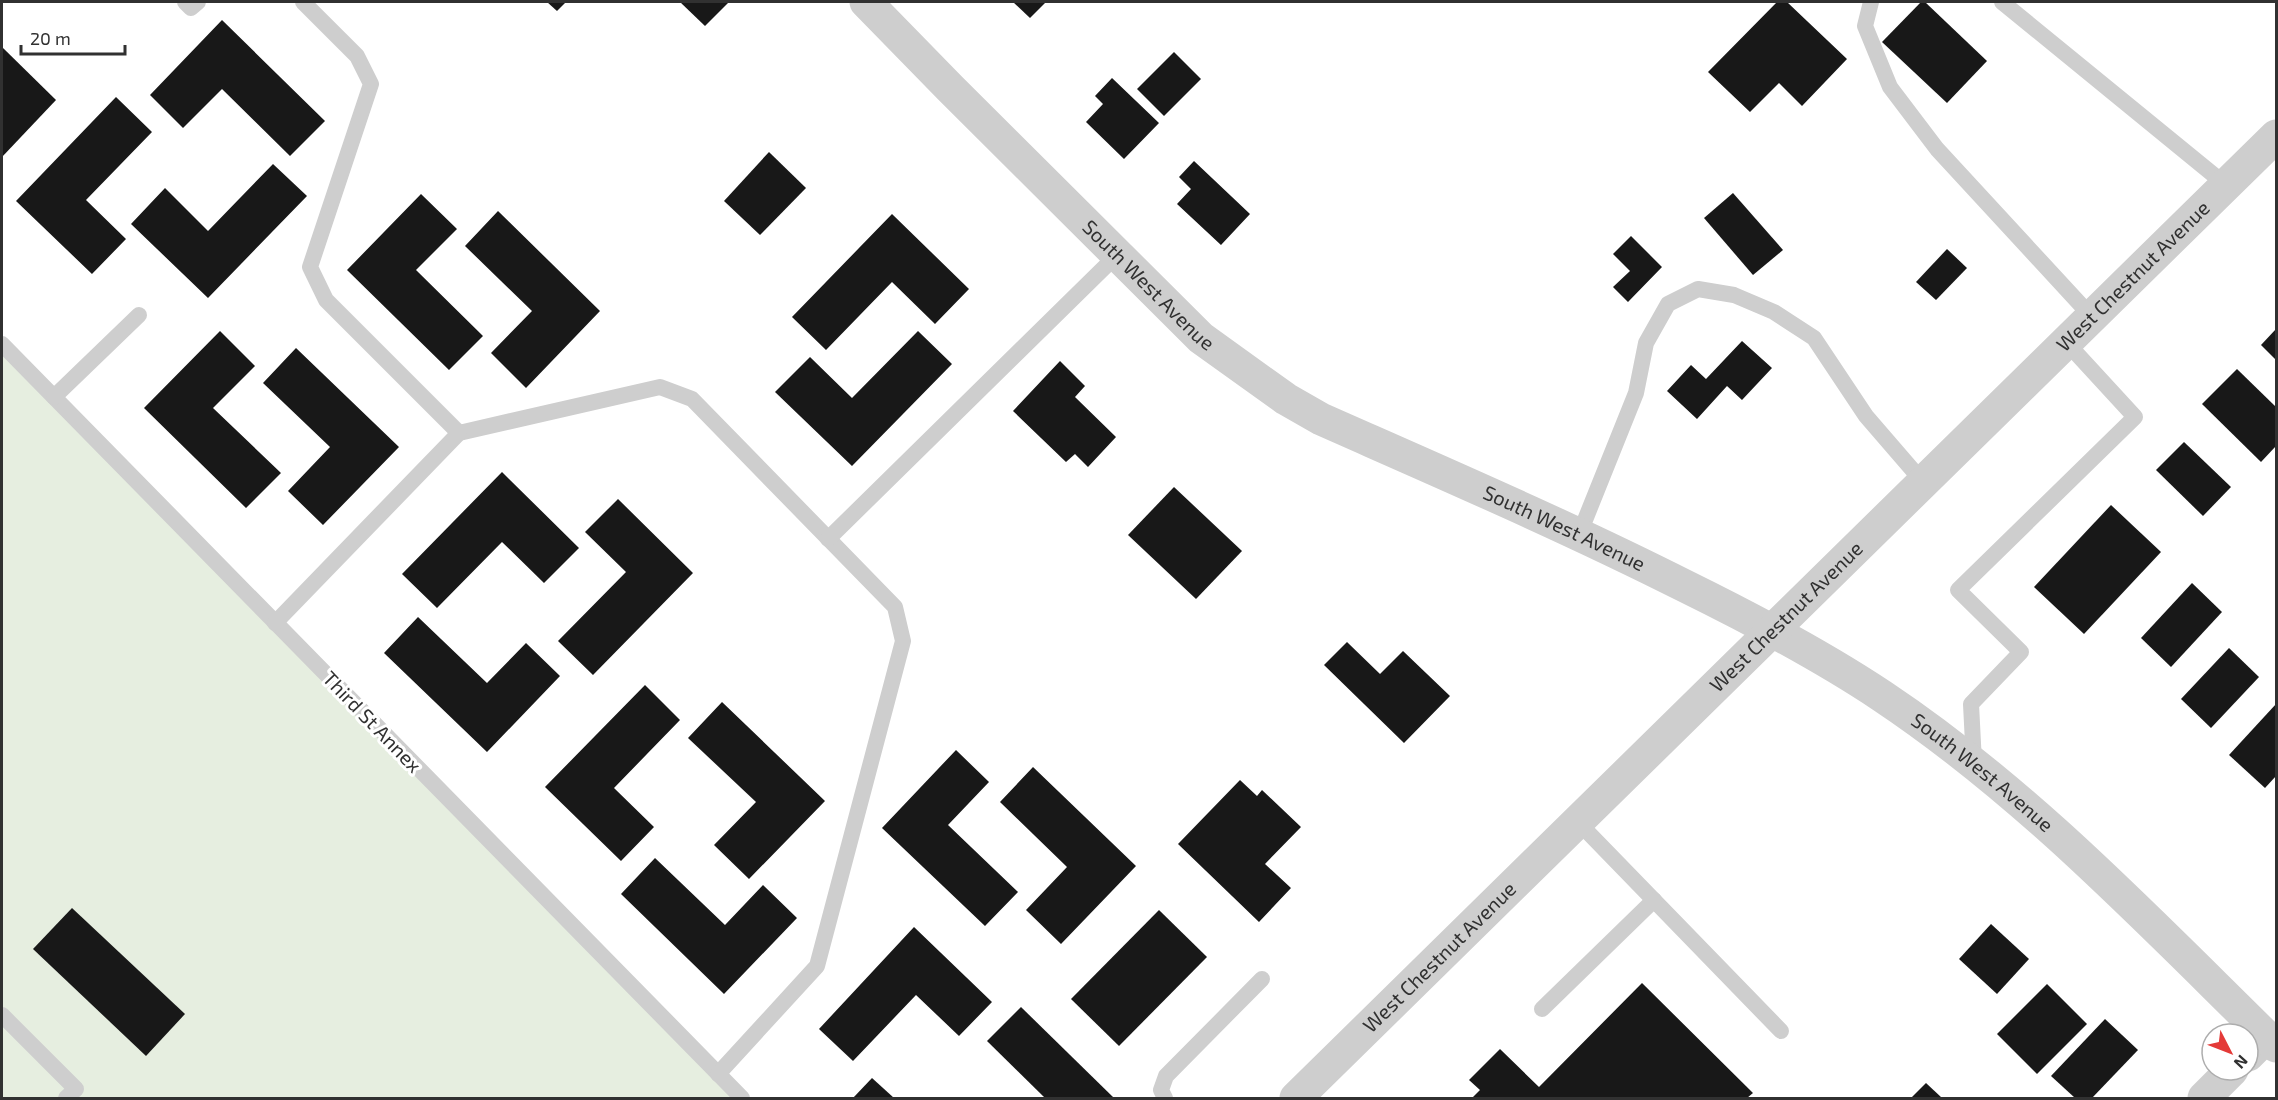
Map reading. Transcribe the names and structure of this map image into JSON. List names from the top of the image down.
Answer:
{
  "streets": {
    "street": ["West Chestnut Avenue", "South West Avenue"],
    "lane": ["Third St Annex"]
  },
  "crossings": [
    ["West Chestnut Avenue", "South West Avenue"]
  ],
  "scale_bar": "20 m",
  "north": "bottom right"
}
